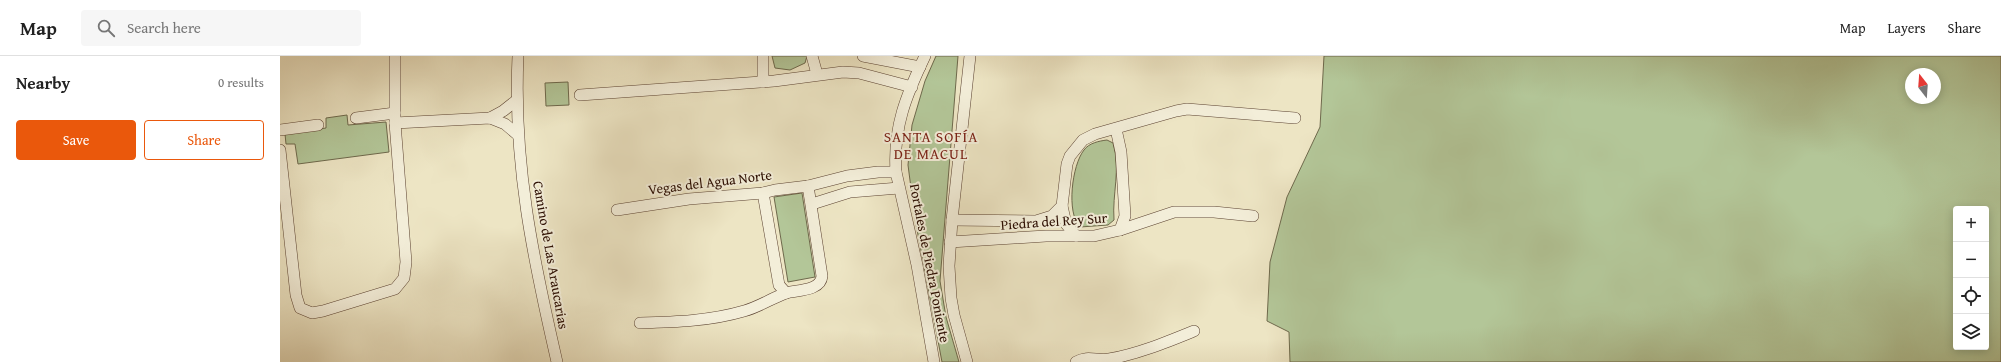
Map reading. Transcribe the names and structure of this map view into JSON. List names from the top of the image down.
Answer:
{
  "streets": {
    "street": [
      "Vegas del Agua Norte",
      "Piedra del Rey Sur",
      "Camino de Las Araucarias",
      "Portales de Piedra Poniente"
    ]
  },
  "crossings": [
    ["Vegas del Agua Norte", "Portales de Piedra Poniente"]
  ],
  "districts": ["SANTA SOFÍA DE MACUL"],
  "north": "top",
  "page": {
    "header": "Map",
    "search": "Search here",
    "nav": ["Map", "Layers", "Share"],
    "heading": ["Nearby", "0 results"],
    "buttons": ["Save", "Share"],
    "map_buttons": ["+", "−"]
  }
}
